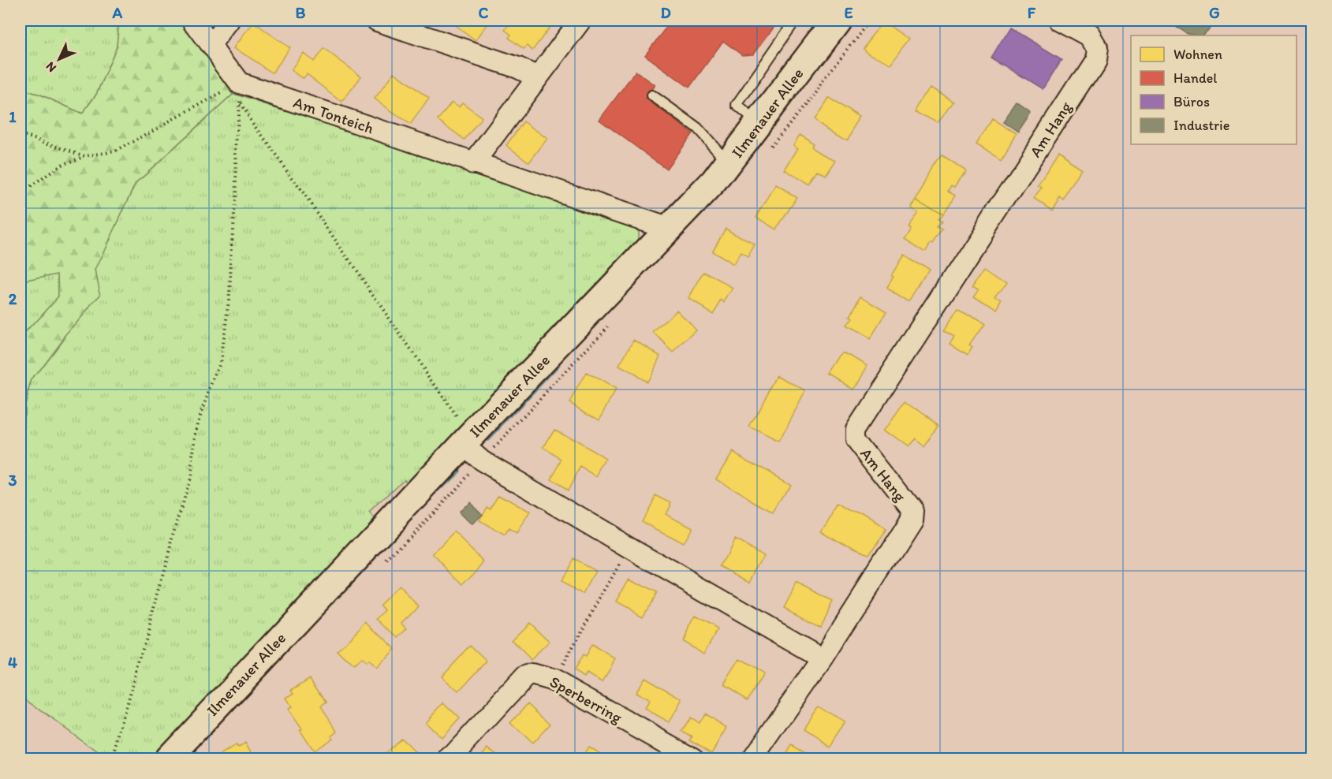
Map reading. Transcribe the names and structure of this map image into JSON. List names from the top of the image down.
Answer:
{
  "streets": {
    "street": [
      "Ilmenauer Allee",
      "Am Tonteich",
      "Am Hang",
      "Sperberring"
    ]
  },
  "crossings": [
    ["Ilmenauer Allee", "Am Tonteich"]
  ],
  "legend": [
    "Wohnen",
    "Handel",
    "Büros",
    "Industrie"
  ],
  "north": "bottom left",
  "grid": {
    "columns": [
      "A",
      "B",
      "C",
      "D",
      "E",
      "F",
      "G"
    ],
    "rows": [
      "1",
      "2",
      "3",
      "4"
    ]
  }
}
